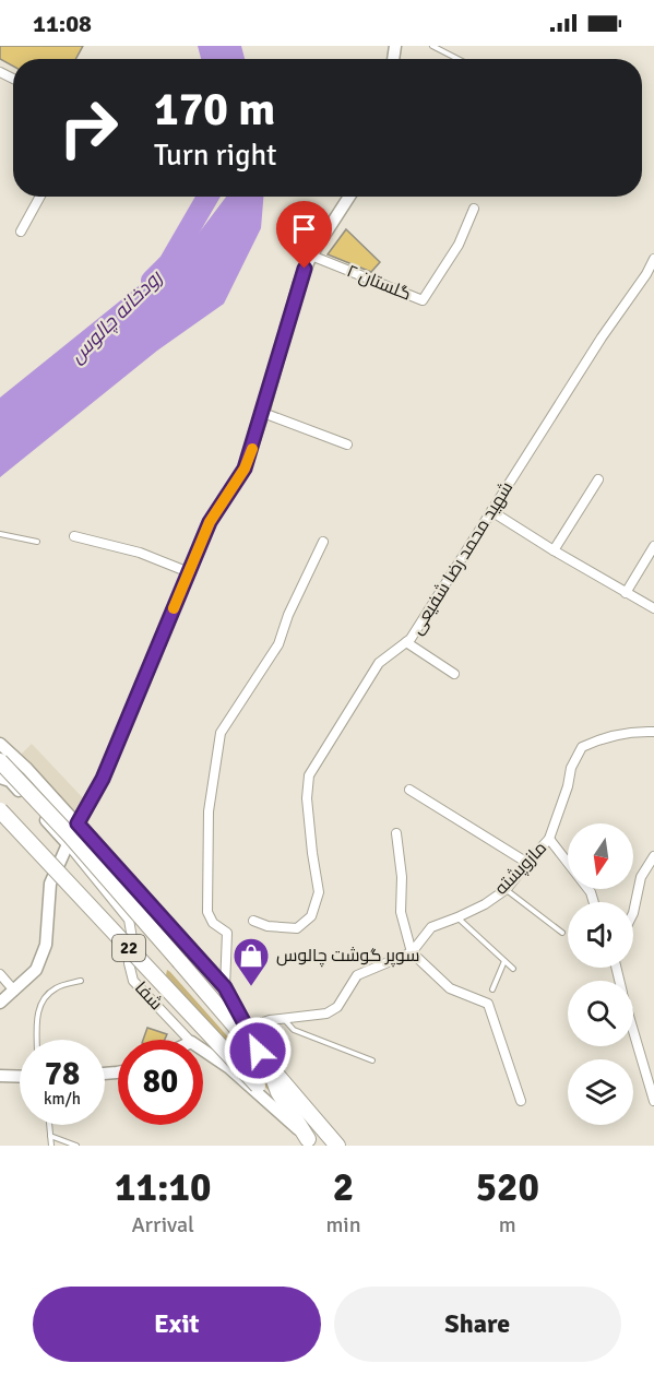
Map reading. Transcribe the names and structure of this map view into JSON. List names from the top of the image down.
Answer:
{
  "streets": {
    "highway": ["22"],
    "street": [
      "گلستان ۲",
      "شهید محمد رضا شفیعی",
      "مازوپشته",
      "شفا"
    ]
  },
  "crossings": [
    ["مازوپشته", "22"]
  ],
  "water": ["رودخانه چالوس"],
  "places": {
    "shop": ["سوپر گوشت چالوس"]
  },
  "north": "bottom",
  "page": {
    "status": "11:08",
    "turn": ["170 m", "Turn right"],
    "speed": "78 km/h",
    "limit": "80",
    "eta": [
      "11:10",
      "Arrival",
      "2",
      "min",
      "520",
      "m"
    ],
    "buttons": ["Exit", "Share"]
  }
}
